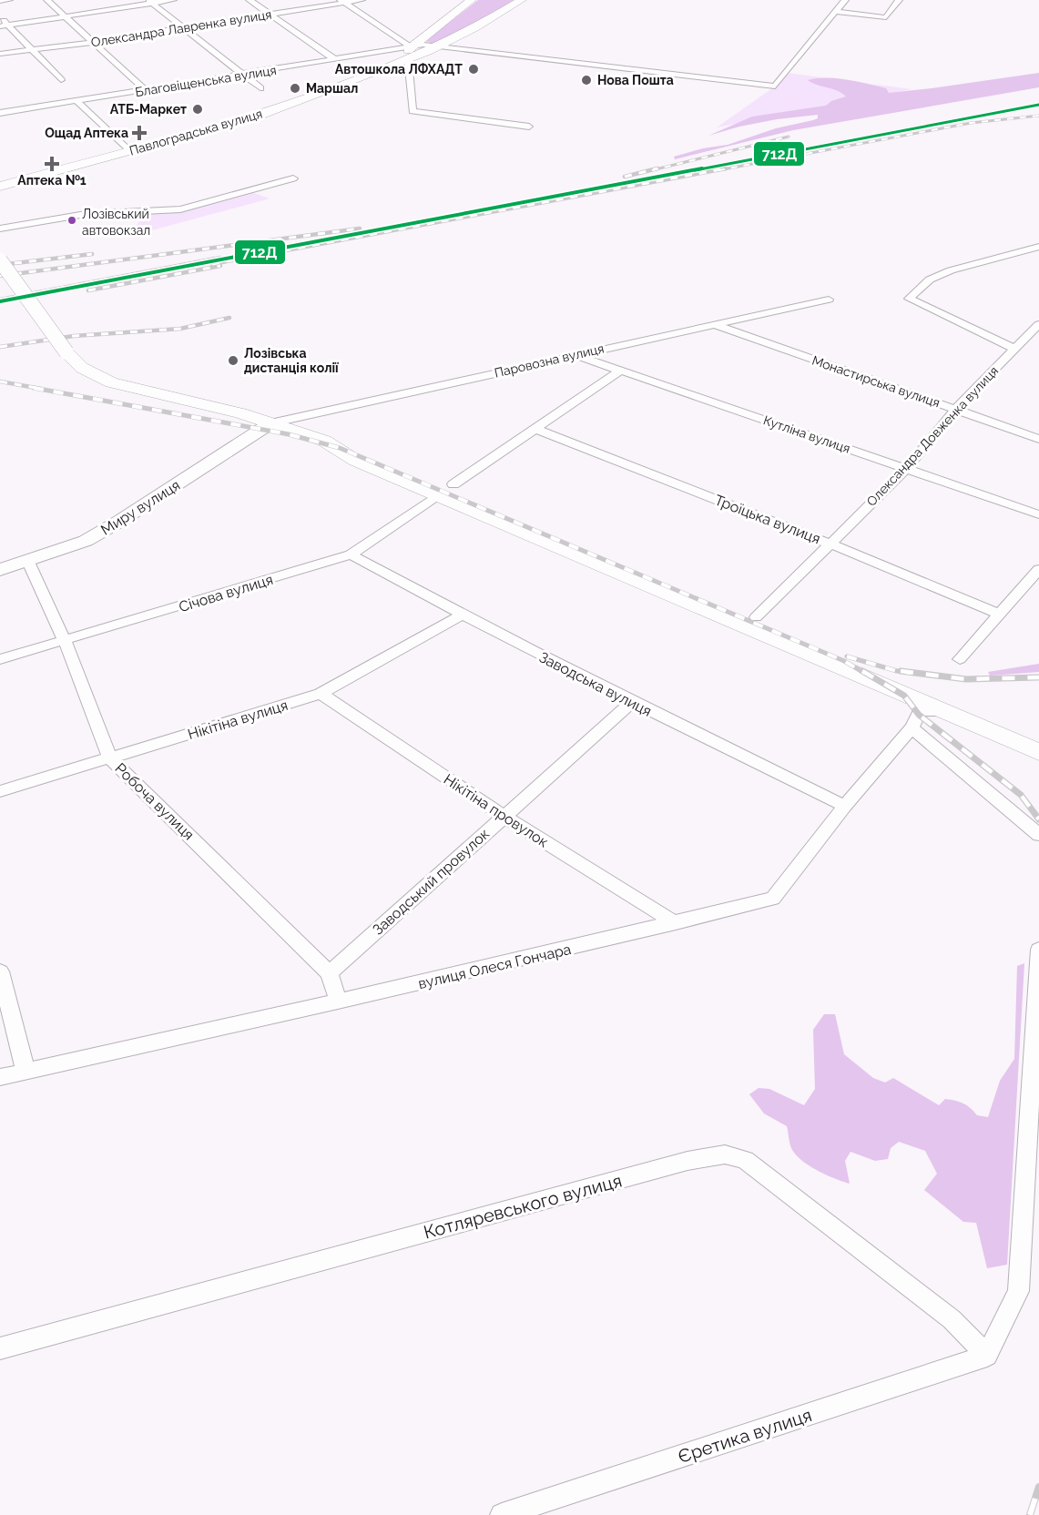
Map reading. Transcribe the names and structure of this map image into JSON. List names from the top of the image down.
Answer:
{
  "streets": {
    "main road": ["Павлоградська вулиця", "Миру вулиця"],
    "street": [
      "Олександра Лавренка вулиця",
      "Благовіщенська вулиця",
      "Паровозна вулиця",
      "Монастирська вулиця",
      "Кутліна вулиця",
      "Олександра Довженка вулиця",
      "Троїцька вулиця",
      "Січова вулиця",
      "Заводська вулиця",
      "Нікітіна вулиця",
      "Робоча вулиця",
      "Нікітіна провулок",
      "Заводський провулок",
      "вулиця Олеся Гончара",
      "Котляревського вулиця",
      "Єретика вулиця"
    ]
  },
  "crossings": [
    ["Благовіщенська вулиця", "Павлоградська вулиця"],
    ["Паровозна вулиця", "Монастирська вулиця"],
    ["Паровозна вулиця", "Кутліна вулиця"],
    ["Паровозна вулиця", "Миру вулиця"],
    ["Монастирська вулиця", "Олександра Довженка вулиця"],
    ["Кутліна вулиця", "Олександра Довженка вулиця"],
    ["Кутліна вулиця", "Січова вулиця"],
    ["Олександра Довженка вулиця", "Троїцька вулиця"],
    ["Миру вулиця", "Робоча вулиця"],
    ["Троїцька вулиця", "Січова вулиця"],
    ["Січова вулиця", "Заводська вулиця"],
    ["Січова вулиця", "Робоча вулиця"],
    ["Заводська вулиця", "Нікітіна вулиця"],
    ["Заводська вулиця", "Заводський провулок"],
    ["Заводська вулиця", "вулиця Олеся Гончара"],
    ["Нікітіна вулиця", "Робоча вулиця"],
    ["Нікітіна вулиця", "Нікітіна провулок"],
    ["Робоча вулиця", "Заводський провулок"],
    ["Робоча вулиця", "вулиця Олеся Гончара"],
    ["Нікітіна провулок", "Заводський провулок"],
    ["Нікітіна провулок", "вулиця Олеся Гончара"],
    ["Котляревського вулиця", "Єретика вулиця"]
  ],
  "places": {
    "other": [
      "Автошкола ЛФХАДТ",
      "Нова Пошта",
      "Маршал",
      "АТБ-Маркет",
      "Лозівський автовокзал",
      "Лозівська дистанція колії"
    ],
    "health": ["Ощад Аптека", "Аптека №1"]
  },
  "lines": ["transit line 712Д"]
}
